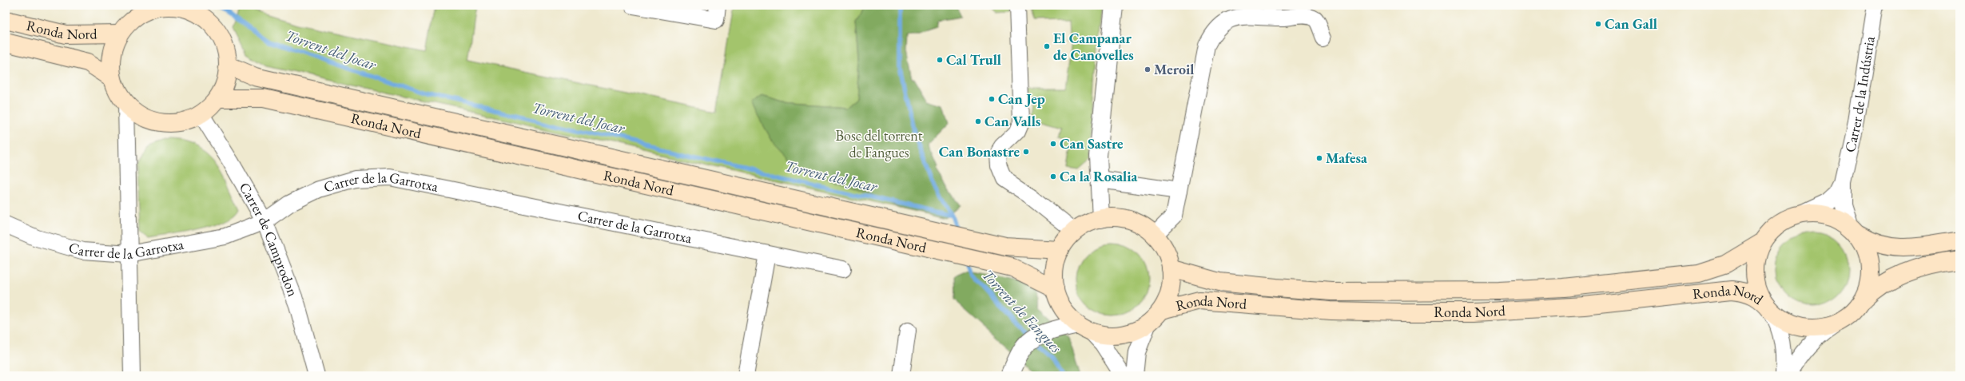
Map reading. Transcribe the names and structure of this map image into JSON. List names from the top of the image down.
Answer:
{
  "streets": {
    "main road": ["Ronda Nord"],
    "street": ["Carrer de la Indústria", "Carrer de la Garrotxa", "Carrer de Camprodon"]
  },
  "crossings": [
    ["Carrer de la Garrotxa", "Carrer de Camprodon"]
  ],
  "water": ["Torrent del Jocar", "Torrent de Fangues"],
  "parks": ["Bosc del torrent de Fangues"],
  "places": [
    "Can Gall",
    "El Campanar de Canovelles",
    "Cal Trull",
    "Meroil",
    "Can Jep",
    "Can Valls",
    "Can Sastre",
    "Can Bonastre",
    "Mafesa",
    "Ca la Rosalia"
  ]
}
